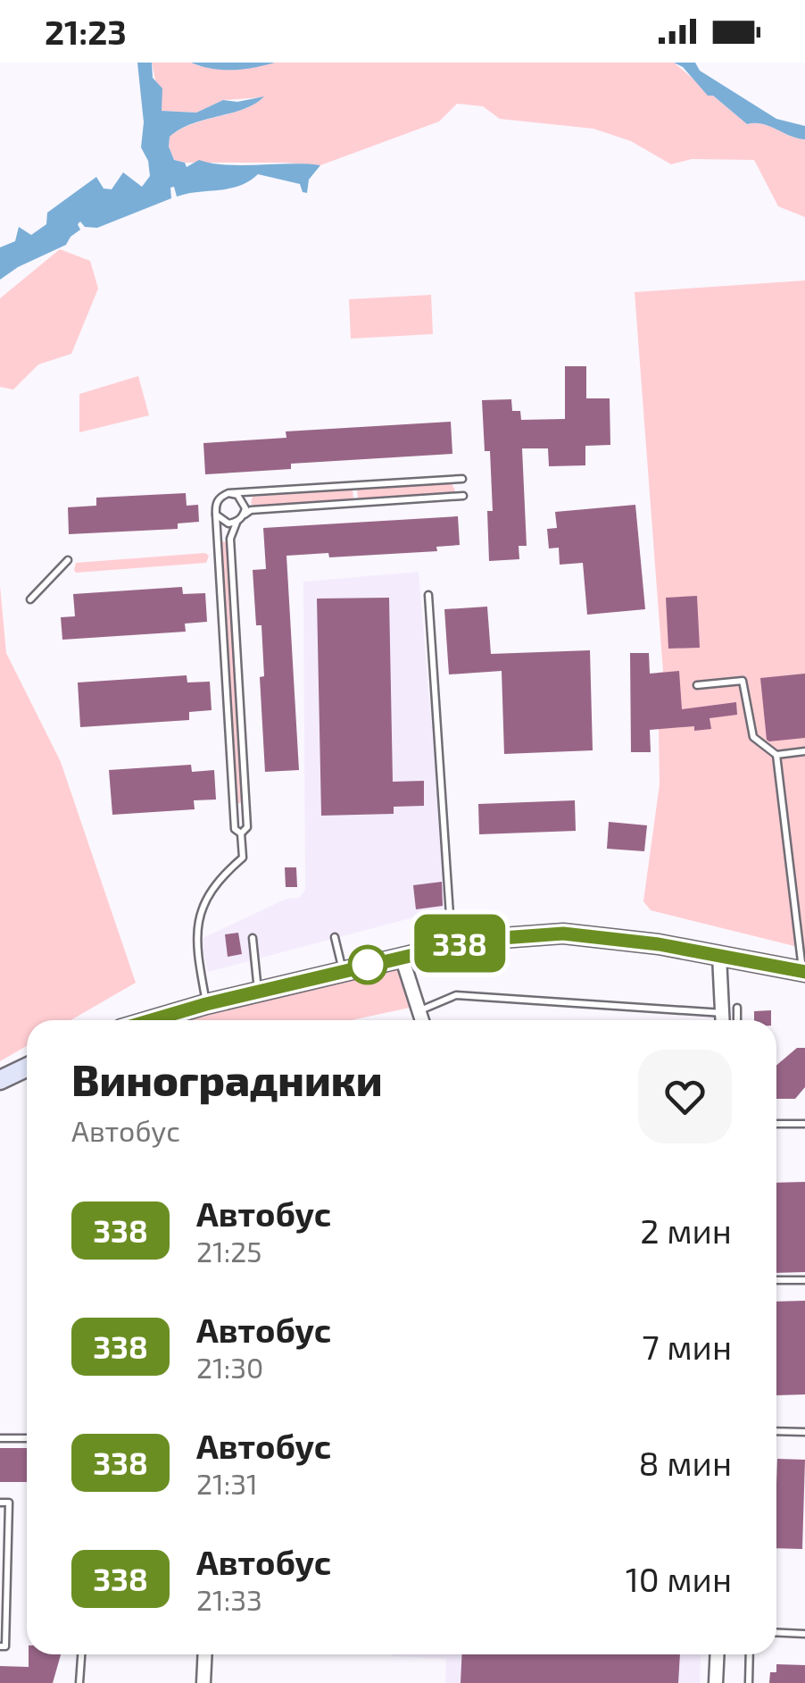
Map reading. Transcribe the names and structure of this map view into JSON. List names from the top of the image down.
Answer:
{
  "lines": ["bus line 338"],
  "page": {
    "status": "21:23",
    "on_map": "338",
    "heading": ["Виноградники", "Автобус"],
    "list": [
      {
        "mark": "338",
        "name": "Автобус",
        "note": "21:25",
        "value": "2 мин"
      },
      {
        "mark": "338",
        "name": "Автобус",
        "note": "21:30",
        "value": "7 мин"
      },
      {
        "mark": "338",
        "name": "Автобус",
        "note": "21:31",
        "value": "8 мин"
      },
      {
        "mark": "338",
        "name": "Автобус",
        "note": "21:33",
        "value": "10 мин"
      }
    ]
  }
}
